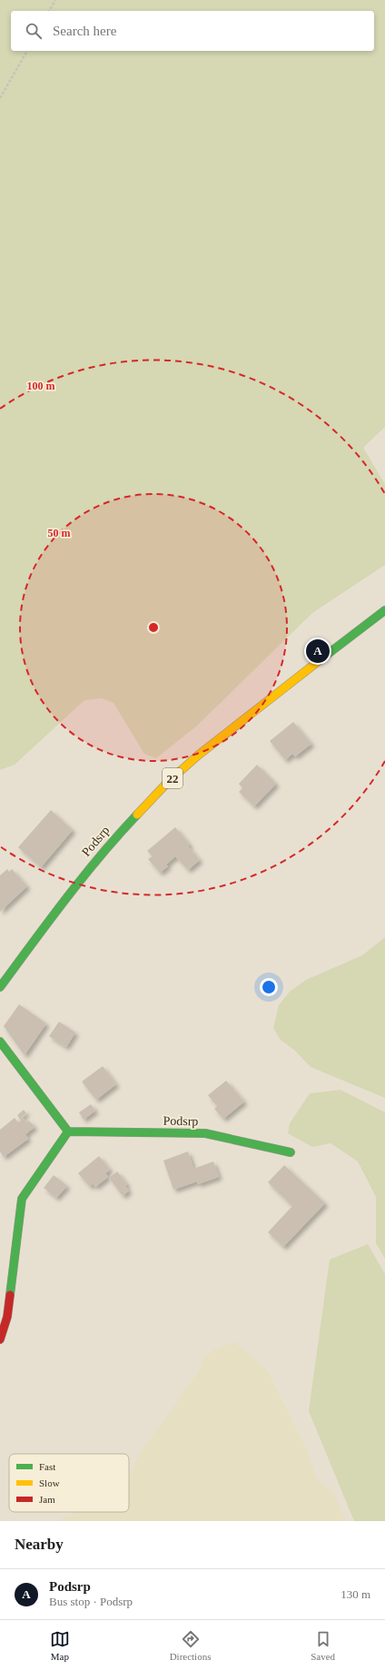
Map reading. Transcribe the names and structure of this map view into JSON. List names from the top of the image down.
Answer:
{
  "streets": {
    "street": ["22", "Podsrp"]
  },
  "legend": ["Fast", "Slow", "Jam"],
  "page": {
    "search": "Search here",
    "pins": "A",
    "heading": "Nearby",
    "list": [
      {
        "mark": "A",
        "name": "Podsrp",
        "note": "Bus stop · Podsrp",
        "value": "130 m"
      }
    ],
    "nav": ["Map", "Directions", "Saved"]
  },
  "rings": ["100 m", "50 m"]
}
